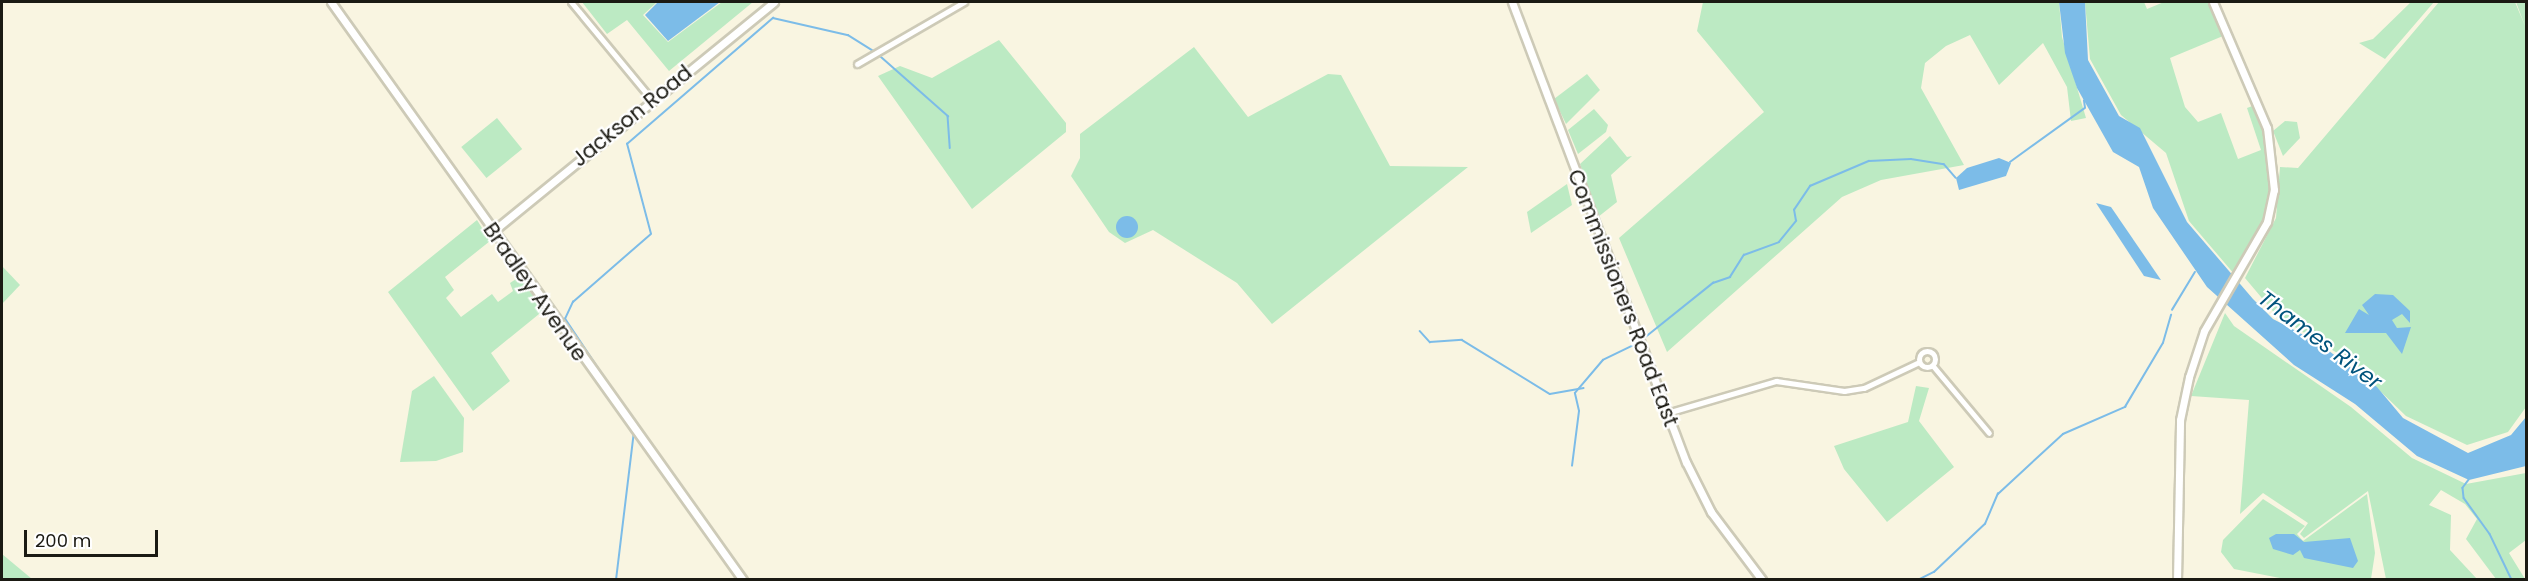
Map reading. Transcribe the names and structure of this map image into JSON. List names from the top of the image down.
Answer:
{
  "streets": {
    "main road": ["Jackson Road", "Bradley Avenue", "Commissioners Road East"]
  },
  "crossings": [
    ["Jackson Road", "Bradley Avenue"]
  ],
  "water": ["Thames River"],
  "scale_bar": "200 m"
}
